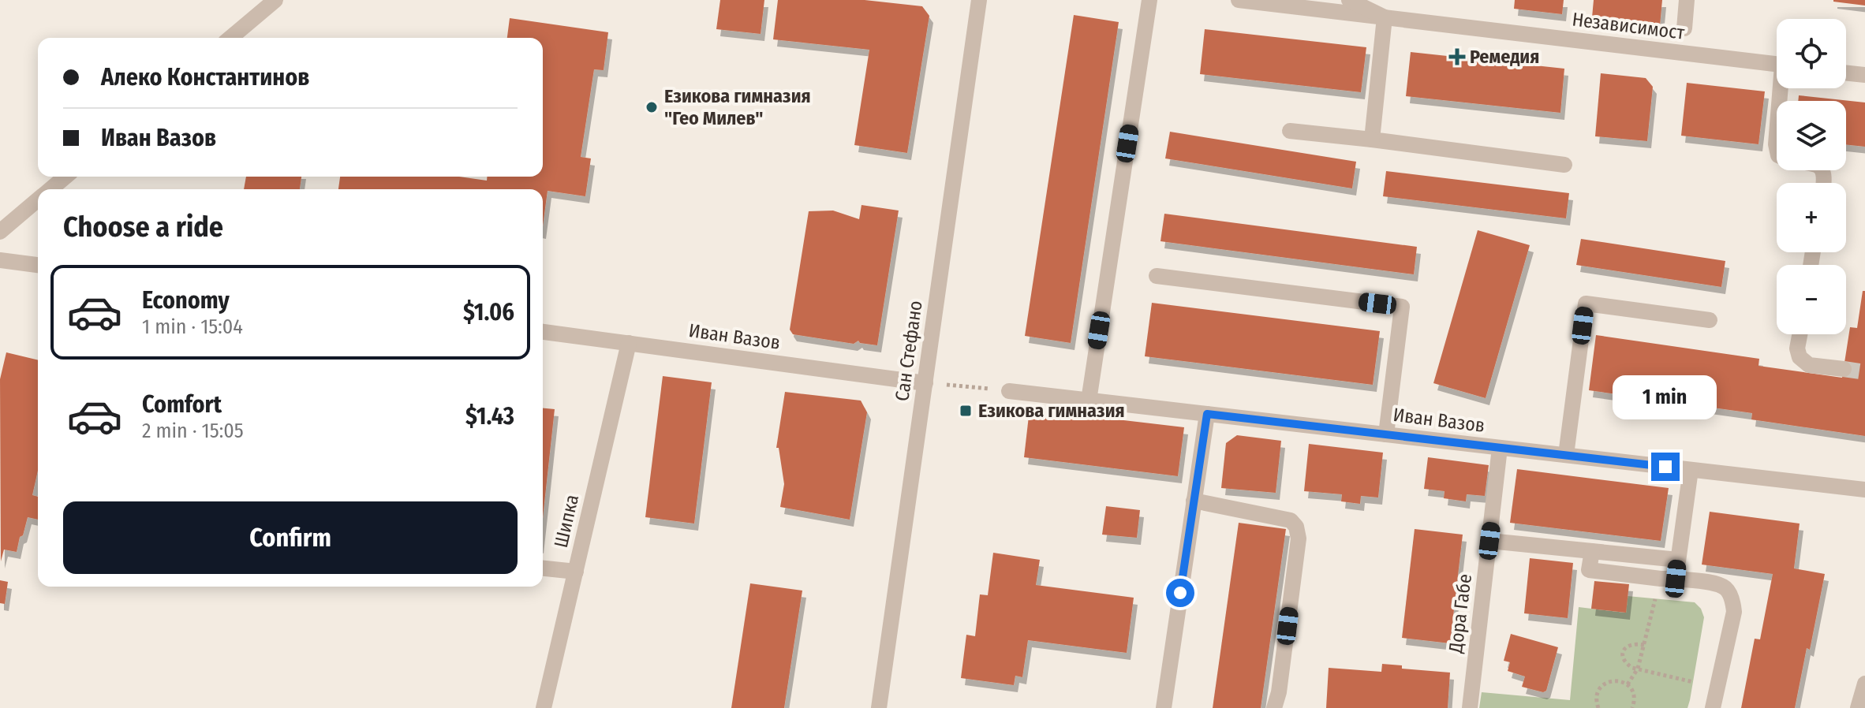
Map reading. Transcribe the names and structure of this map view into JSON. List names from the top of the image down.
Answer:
{
  "streets": {
    "street": [
      "Независимост",
      "Иван Вазов",
      "Сан Стефано",
      "Шипка",
      "Дора Габе"
    ]
  },
  "crossings": [
    ["Иван Вазов", "Сан Стефано"],
    ["Иван Вазов", "Шипка"],
    ["Иван Вазов", "Дора Габе"]
  ],
  "places": {
    "health": ["Ремедия"],
    "other": ["Езикова гимназия \"Гео Милев\""],
    "transit": ["Езикова гимназия"]
  },
  "page": {
    "map_buttons": ["+", "−"],
    "banner": ["Алеко Константинов", "Иван Вазов"],
    "heading": "Choose a ride",
    "list": [
      {
        "name": "Economy",
        "note": "1 min · 15:04",
        "value": "$1.06"
      },
      {
        "name": "Comfort",
        "note": "2 min · 15:05",
        "value": "$1.43"
      }
    ],
    "bubble": "1 min",
    "buttons": "Confirm"
  }
}
